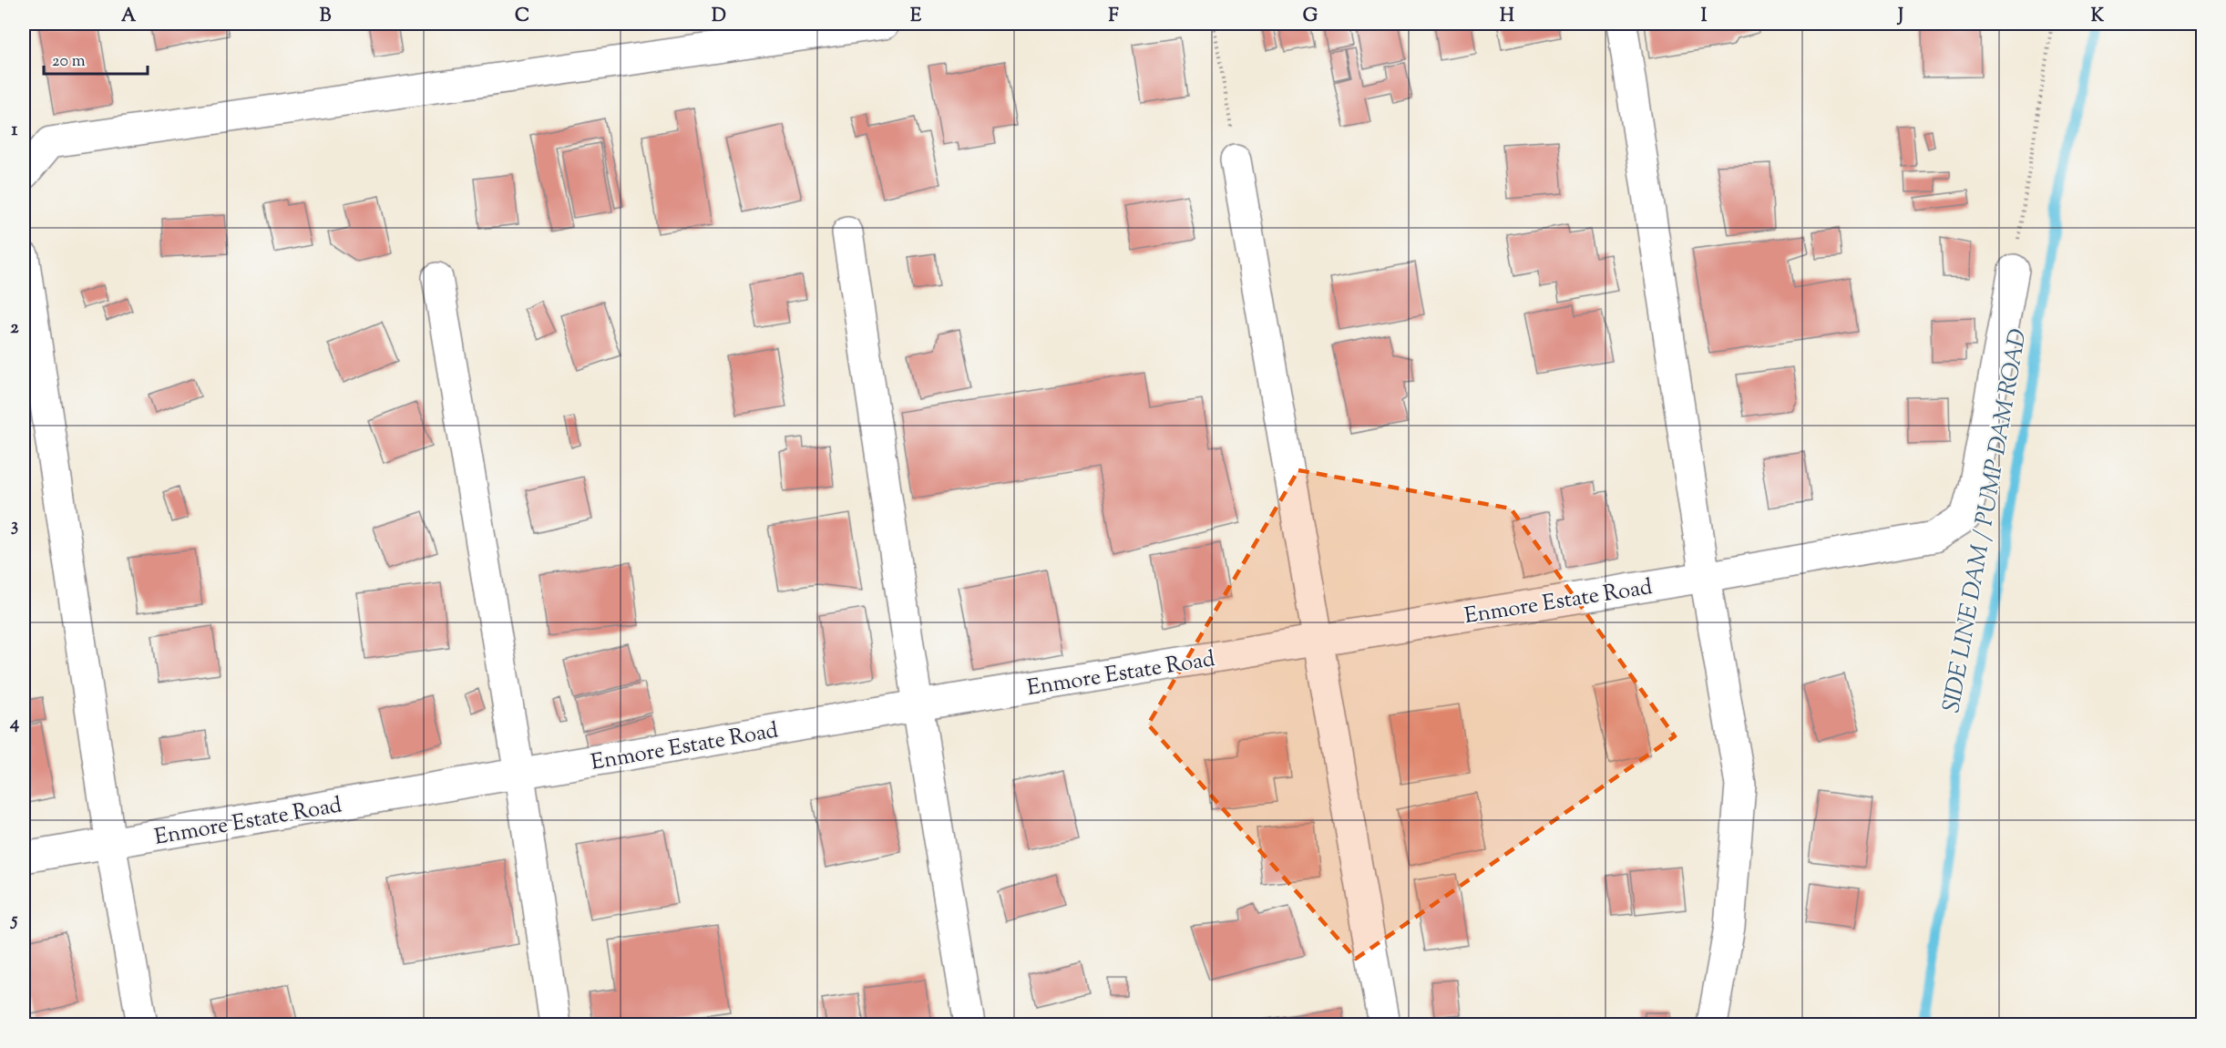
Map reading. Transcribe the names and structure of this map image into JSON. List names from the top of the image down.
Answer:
{
  "streets": {
    "street": ["Enmore Estate Road"]
  },
  "water": ["SIDE LINE DAM / PUMP DAM ROAD"],
  "scale_bar": "20 m",
  "grid": {
    "columns": [
      "A",
      "B",
      "C",
      "D",
      "E",
      "F",
      "G",
      "H",
      "I",
      "J",
      "K"
    ],
    "rows": [
      "1",
      "2",
      "3",
      "4",
      "5"
    ]
  }
}
